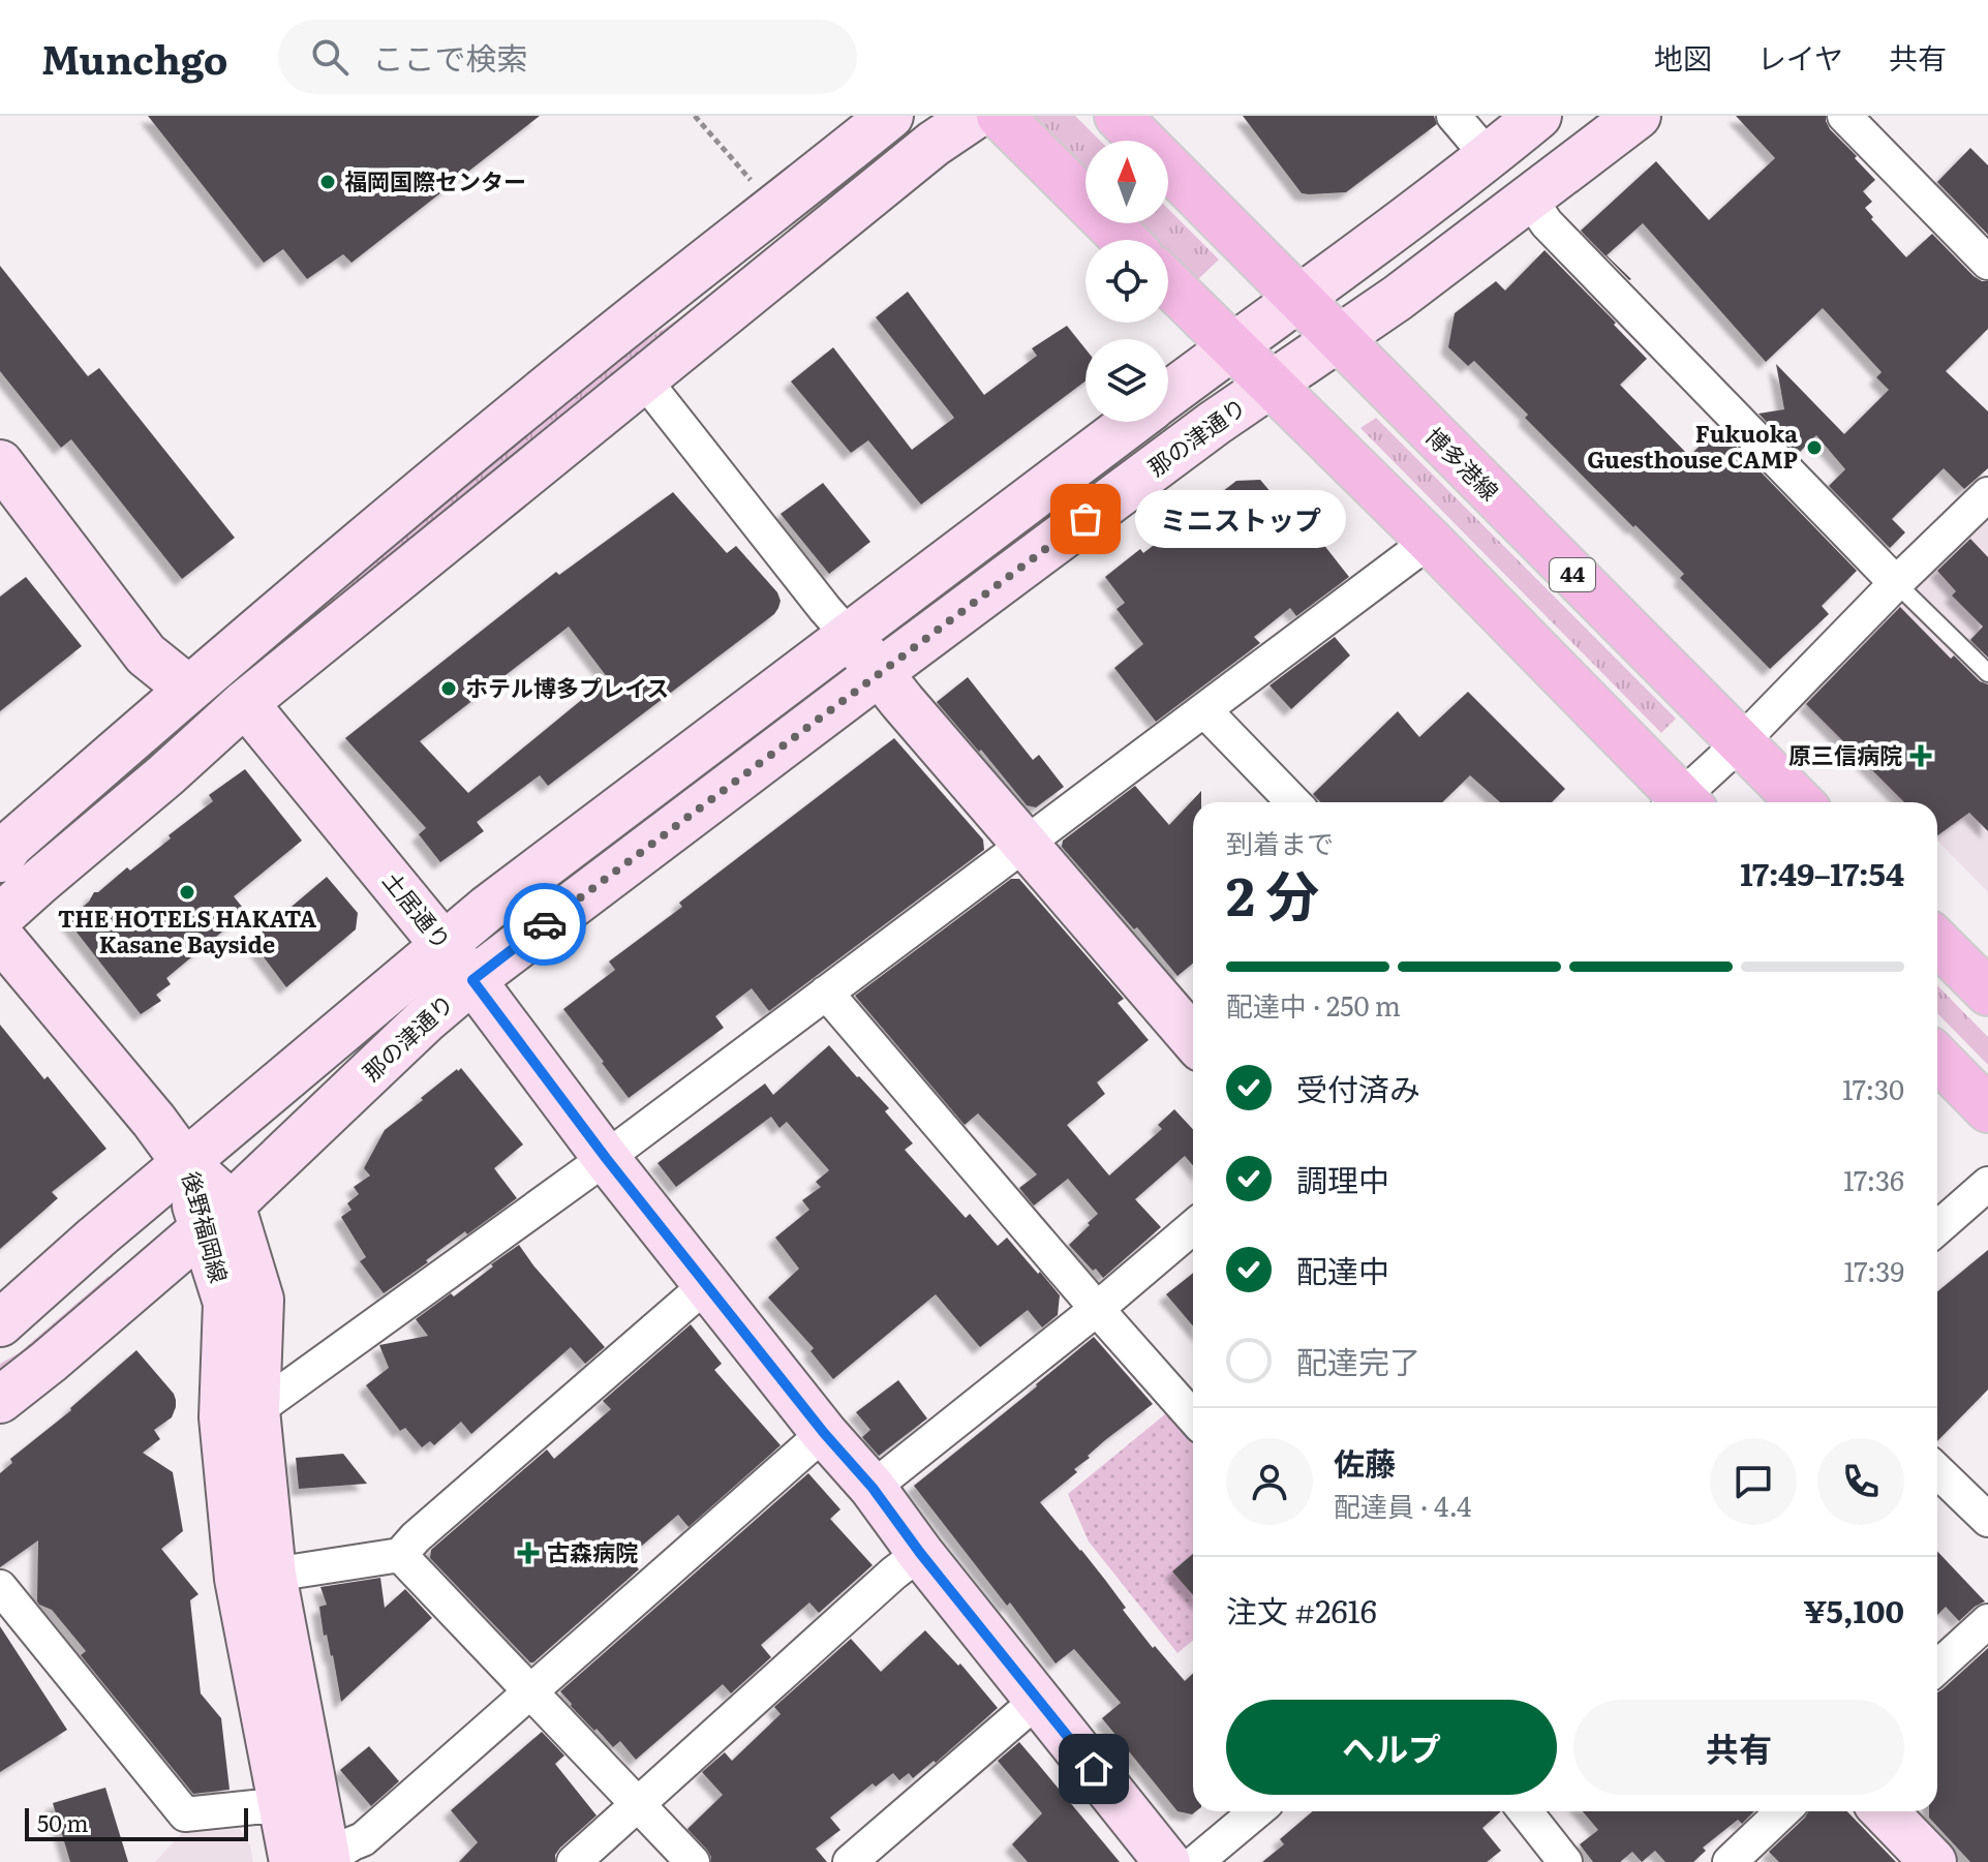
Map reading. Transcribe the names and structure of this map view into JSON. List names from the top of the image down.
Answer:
{
  "streets": {
    "main road": ["博多港線", "44"],
    "street": ["那の津通り", "土居通り", "後野福岡線"]
  },
  "crossings": [
    ["那の津通り", "博多港線"],
    ["那の津通り", "土居通り"],
    ["那の津通り", "後野福岡線"]
  ],
  "places": {
    "other": [
      "福岡国際センター",
      "Fukuoka Guesthouse CAMP",
      "ミニストップ",
      "ホテル博多プレイス",
      "THE HOTELS HAKATA Kasane Bayside"
    ],
    "health": ["原三信病院", "古森病院"]
  },
  "scale_bar": "50 m",
  "north": "top",
  "page": {
    "header": "Munchgo",
    "search": "ここで検索",
    "nav": ["地図", "レイヤ", "共有"],
    "bubble": "ミニストップ",
    "heading": ["2 分", "到着まで", "17:49–17:54"],
    "panel": [
      "佐藤",
      "配達員 · 4.4",
      "注文 #2616",
      "¥5,100"
    ],
    "bar": "配達中 · 250 m",
    "list": [
      ["受付済み", "17:30"],
      ["調理中", "17:36"],
      ["配達中", "17:39"],
      "配達完了"
    ],
    "buttons": ["ヘルプ", "共有"],
    "scale": "50 m"
  }
}
